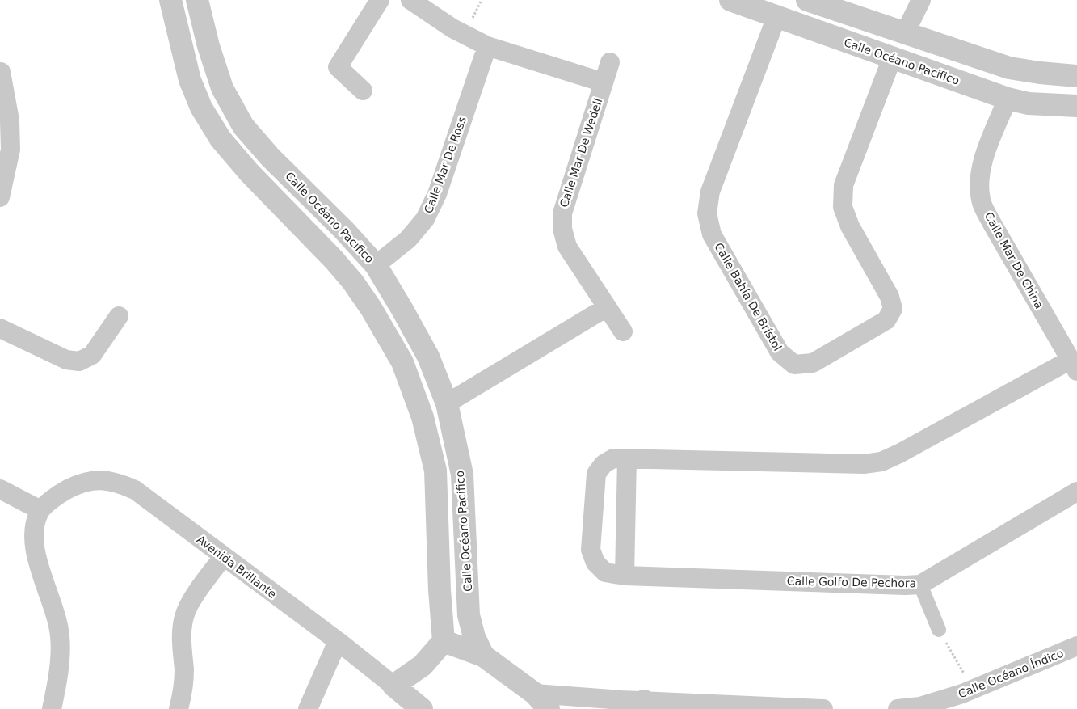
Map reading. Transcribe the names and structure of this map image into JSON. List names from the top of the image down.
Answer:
{
  "streets": {
    "street": [
      "Calle Océano Pacífico",
      "Calle Mar De Wedell",
      "Calle Mar De Ross",
      "Calle Mar De China",
      "Calle Bahía De Brístol",
      "Avenida Brillante",
      "Calle Golfo De Pechora",
      "Calle Océano Índico"
    ]
  },
  "crossings": [
    ["Calle Océano Pacífico", "Calle Mar De Ross"],
    ["Calle Océano Pacífico", "Calle Mar De China"],
    ["Calle Océano Pacífico", "Calle Bahía De Brístol"],
    ["Calle Mar De China", "Calle Golfo De Pechora"]
  ]
}
